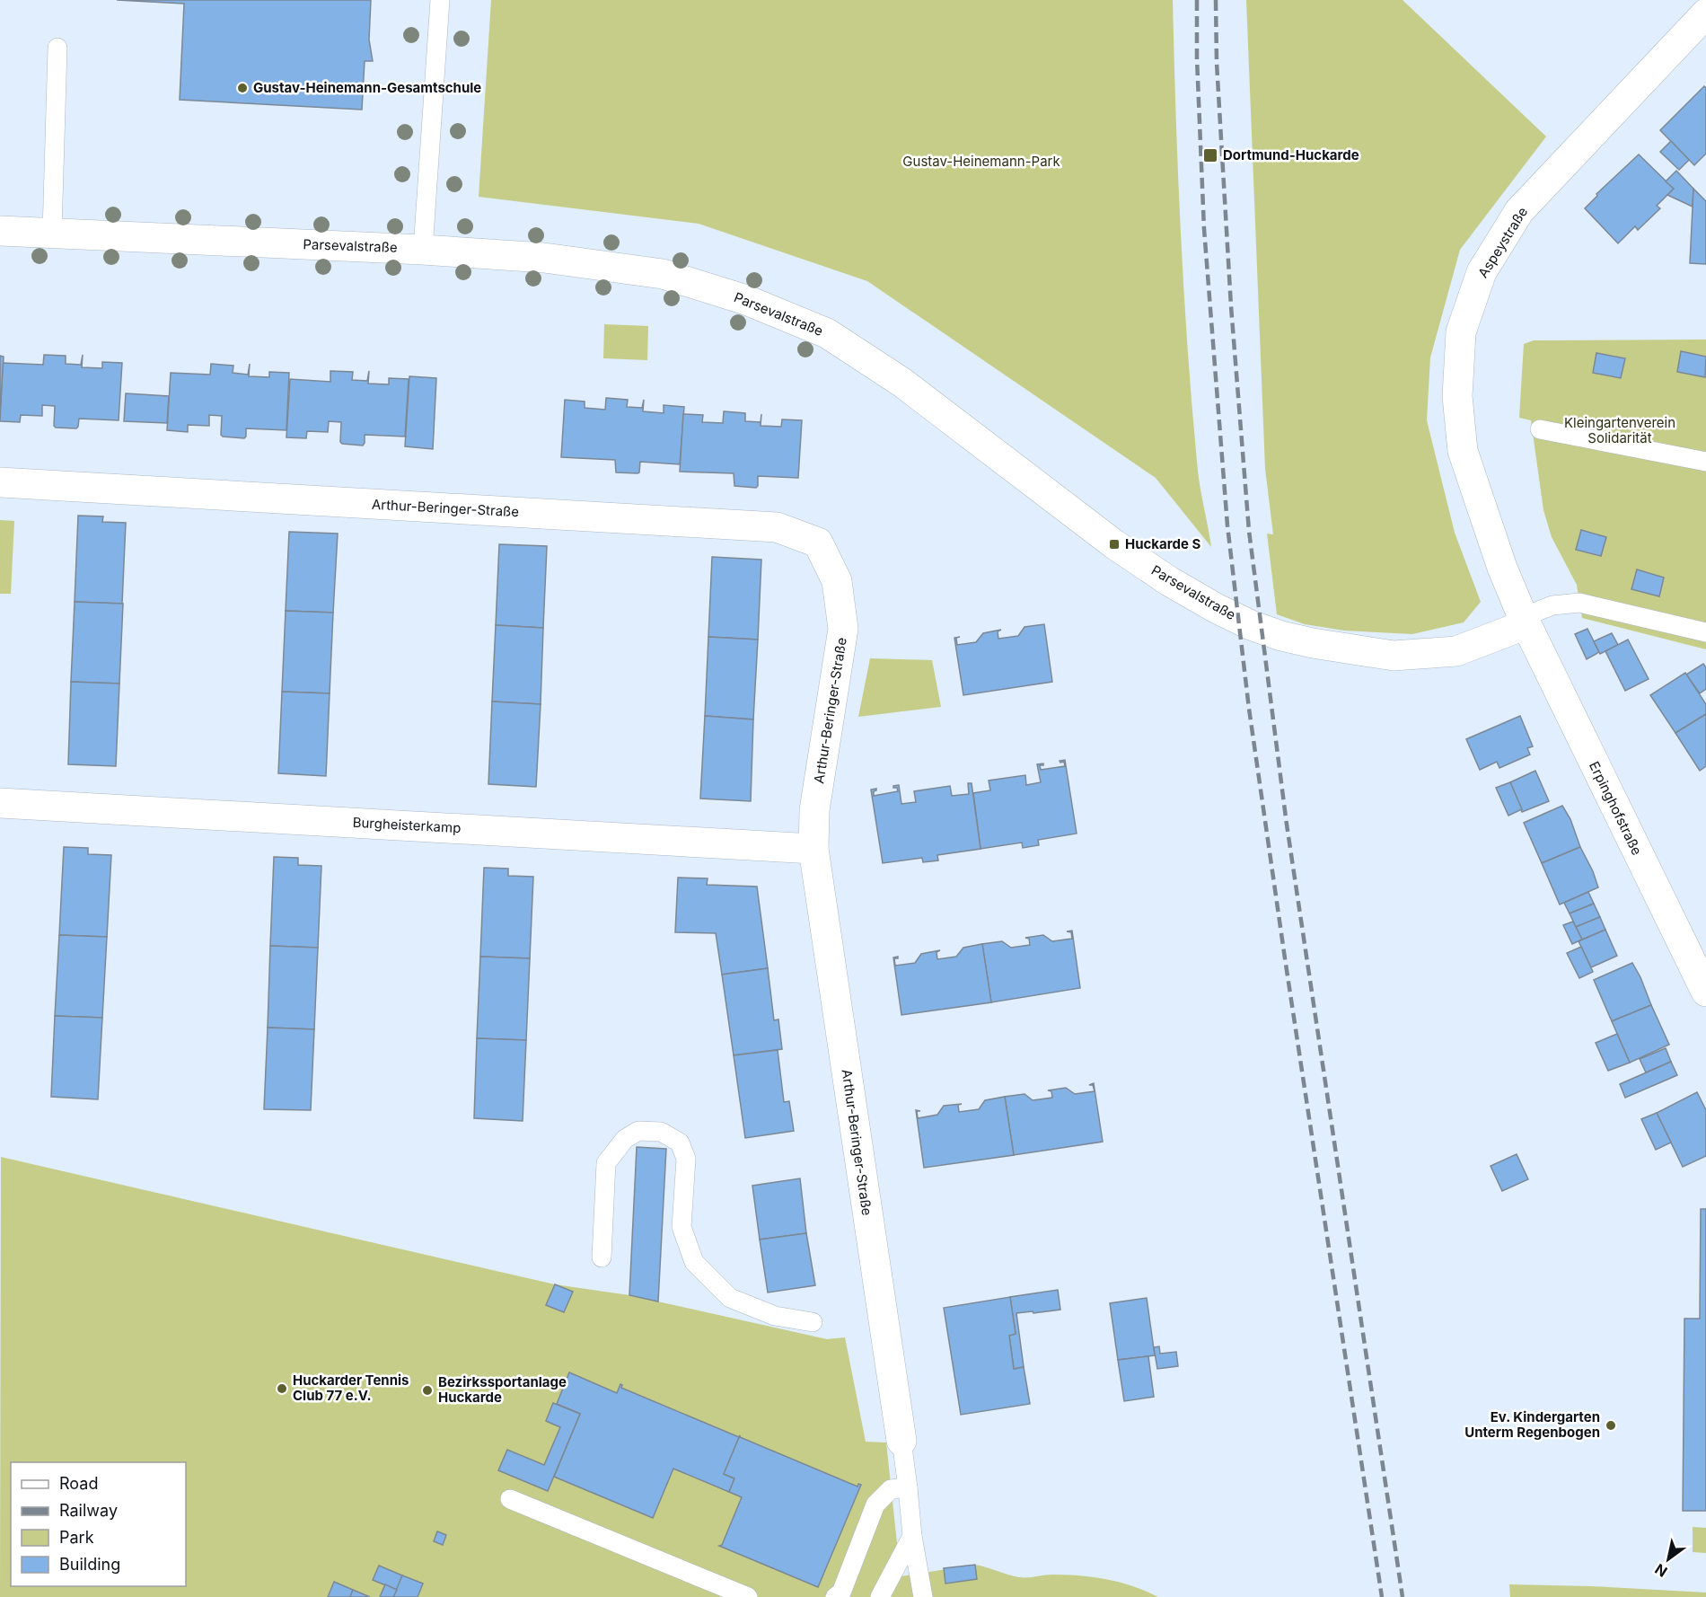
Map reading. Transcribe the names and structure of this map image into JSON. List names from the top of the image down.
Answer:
{
  "streets": {
    "street": [
      "Aspeystraße",
      "Parsevalstraße",
      "Arthur-Beringer-Straße",
      "Erpinghofstraße",
      "Burgheisterkamp"
    ]
  },
  "crossings": [
    ["Aspeystraße", "Parsevalstraße"],
    ["Aspeystraße", "Erpinghofstraße"],
    ["Parsevalstraße", "Erpinghofstraße"],
    ["Arthur-Beringer-Straße", "Burgheisterkamp"]
  ],
  "parks": ["Gustav-Heinemann-Park", "Kleingartenverein Solidarität"],
  "places": {
    "other": [
      "Gustav-Heinemann-Gesamtschule",
      "Huckarder Tennis Club 77 e.V.",
      "Bezirkssportanlage Huckarde",
      "Ev. Kindergarten Unterm Regenbogen"
    ],
    "transit": ["Dortmund-Huckarde", "Huckarde S"]
  },
  "legend": [
    "Road",
    "Railway",
    "Park",
    "Building"
  ],
  "north": "bottom left"
}
